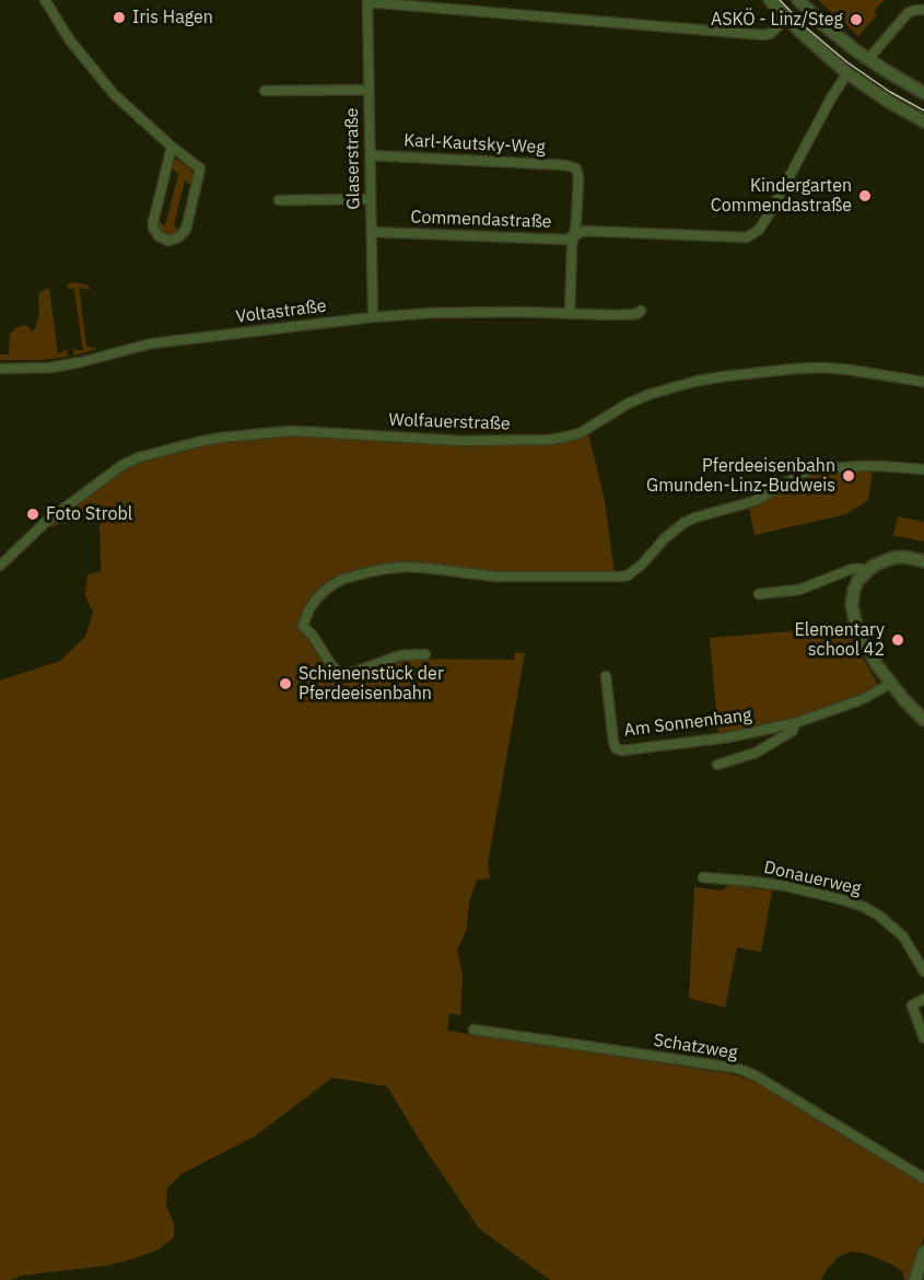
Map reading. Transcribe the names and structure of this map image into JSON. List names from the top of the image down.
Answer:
{
  "streets": {
    "street": [
      "Karl-Kautsky-Weg",
      "Glaserstraße",
      "Commendastraße",
      "Voltastraße",
      "Wolfauerstraße",
      "Am Sonnenhang",
      "Donauerweg",
      "Schatzweg"
    ]
  },
  "crossings": [
    ["Karl-Kautsky-Weg", "Glaserstraße"],
    ["Karl-Kautsky-Weg", "Commendastraße"],
    ["Glaserstraße", "Commendastraße"],
    ["Glaserstraße", "Voltastraße"]
  ],
  "places": [
    "Iris Hagen",
    "ASKÖ - Linz/Steg",
    "Kindergarten Commendastraße",
    "Pferdeeisenbahn Gmunden-Linz-Budweis",
    "Foto Strobl",
    "Elementary school 42",
    "Schienenstück der Pferdeeisenbahn"
  ]
}
